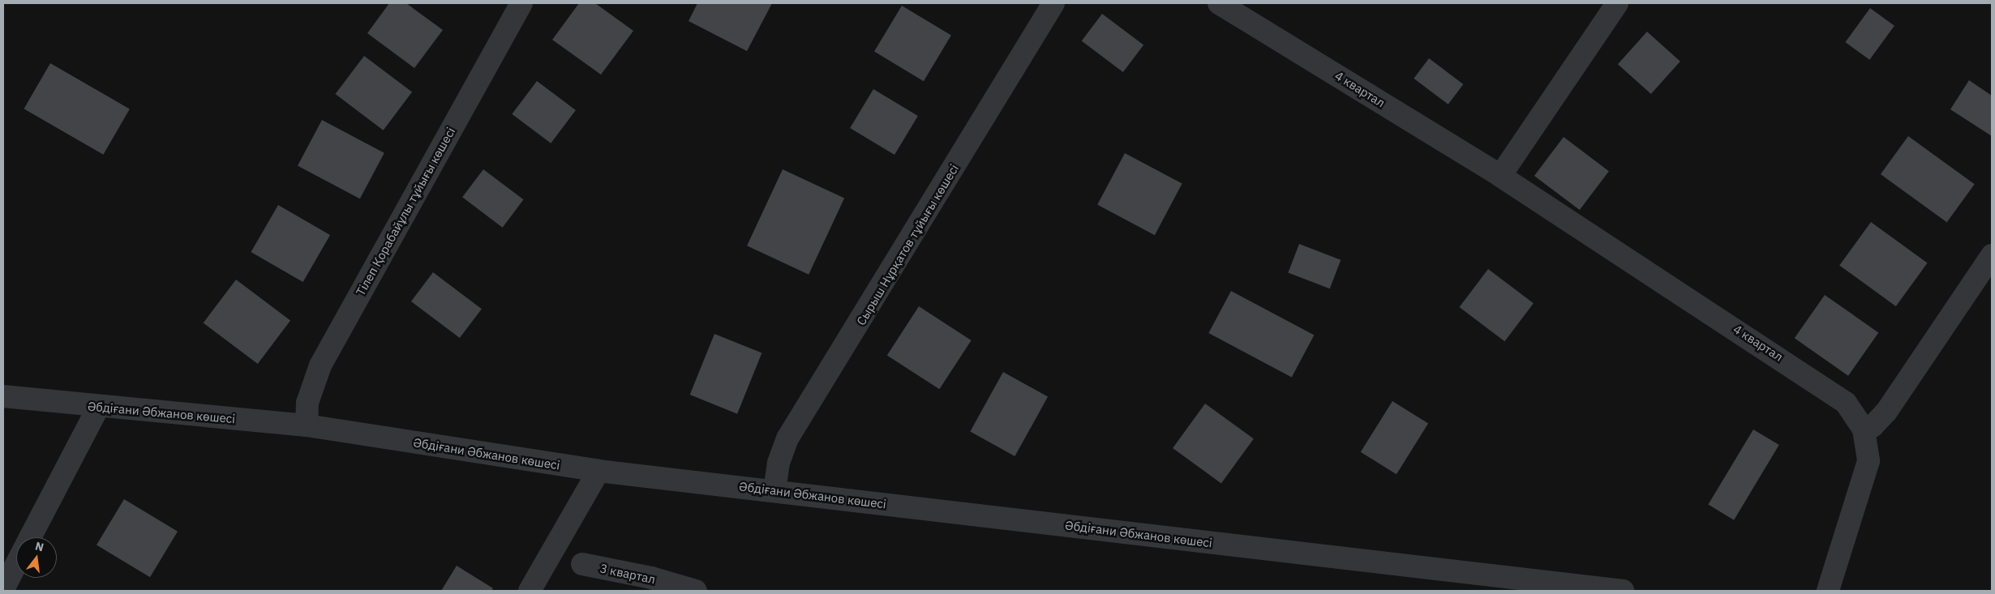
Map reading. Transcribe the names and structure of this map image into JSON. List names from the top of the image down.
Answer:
{
  "streets": {
    "street": [
      "4 квартал",
      "Тілеп Қорабайұлы тұйығы көшесі",
      "Сырыш Нұрқатов тұйығы көшесі",
      "Әбдіғани Әбжанов көшесі",
      "3 квартал"
    ]
  },
  "crossings": [
    ["Тілеп Қорабайұлы тұйығы көшесі", "Әбдіғани Әбжанов көшесі"],
    ["Сырыш Нұрқатов тұйығы көшесі", "Әбдіғани Әбжанов көшесі"]
  ],
  "north": "top"
}
